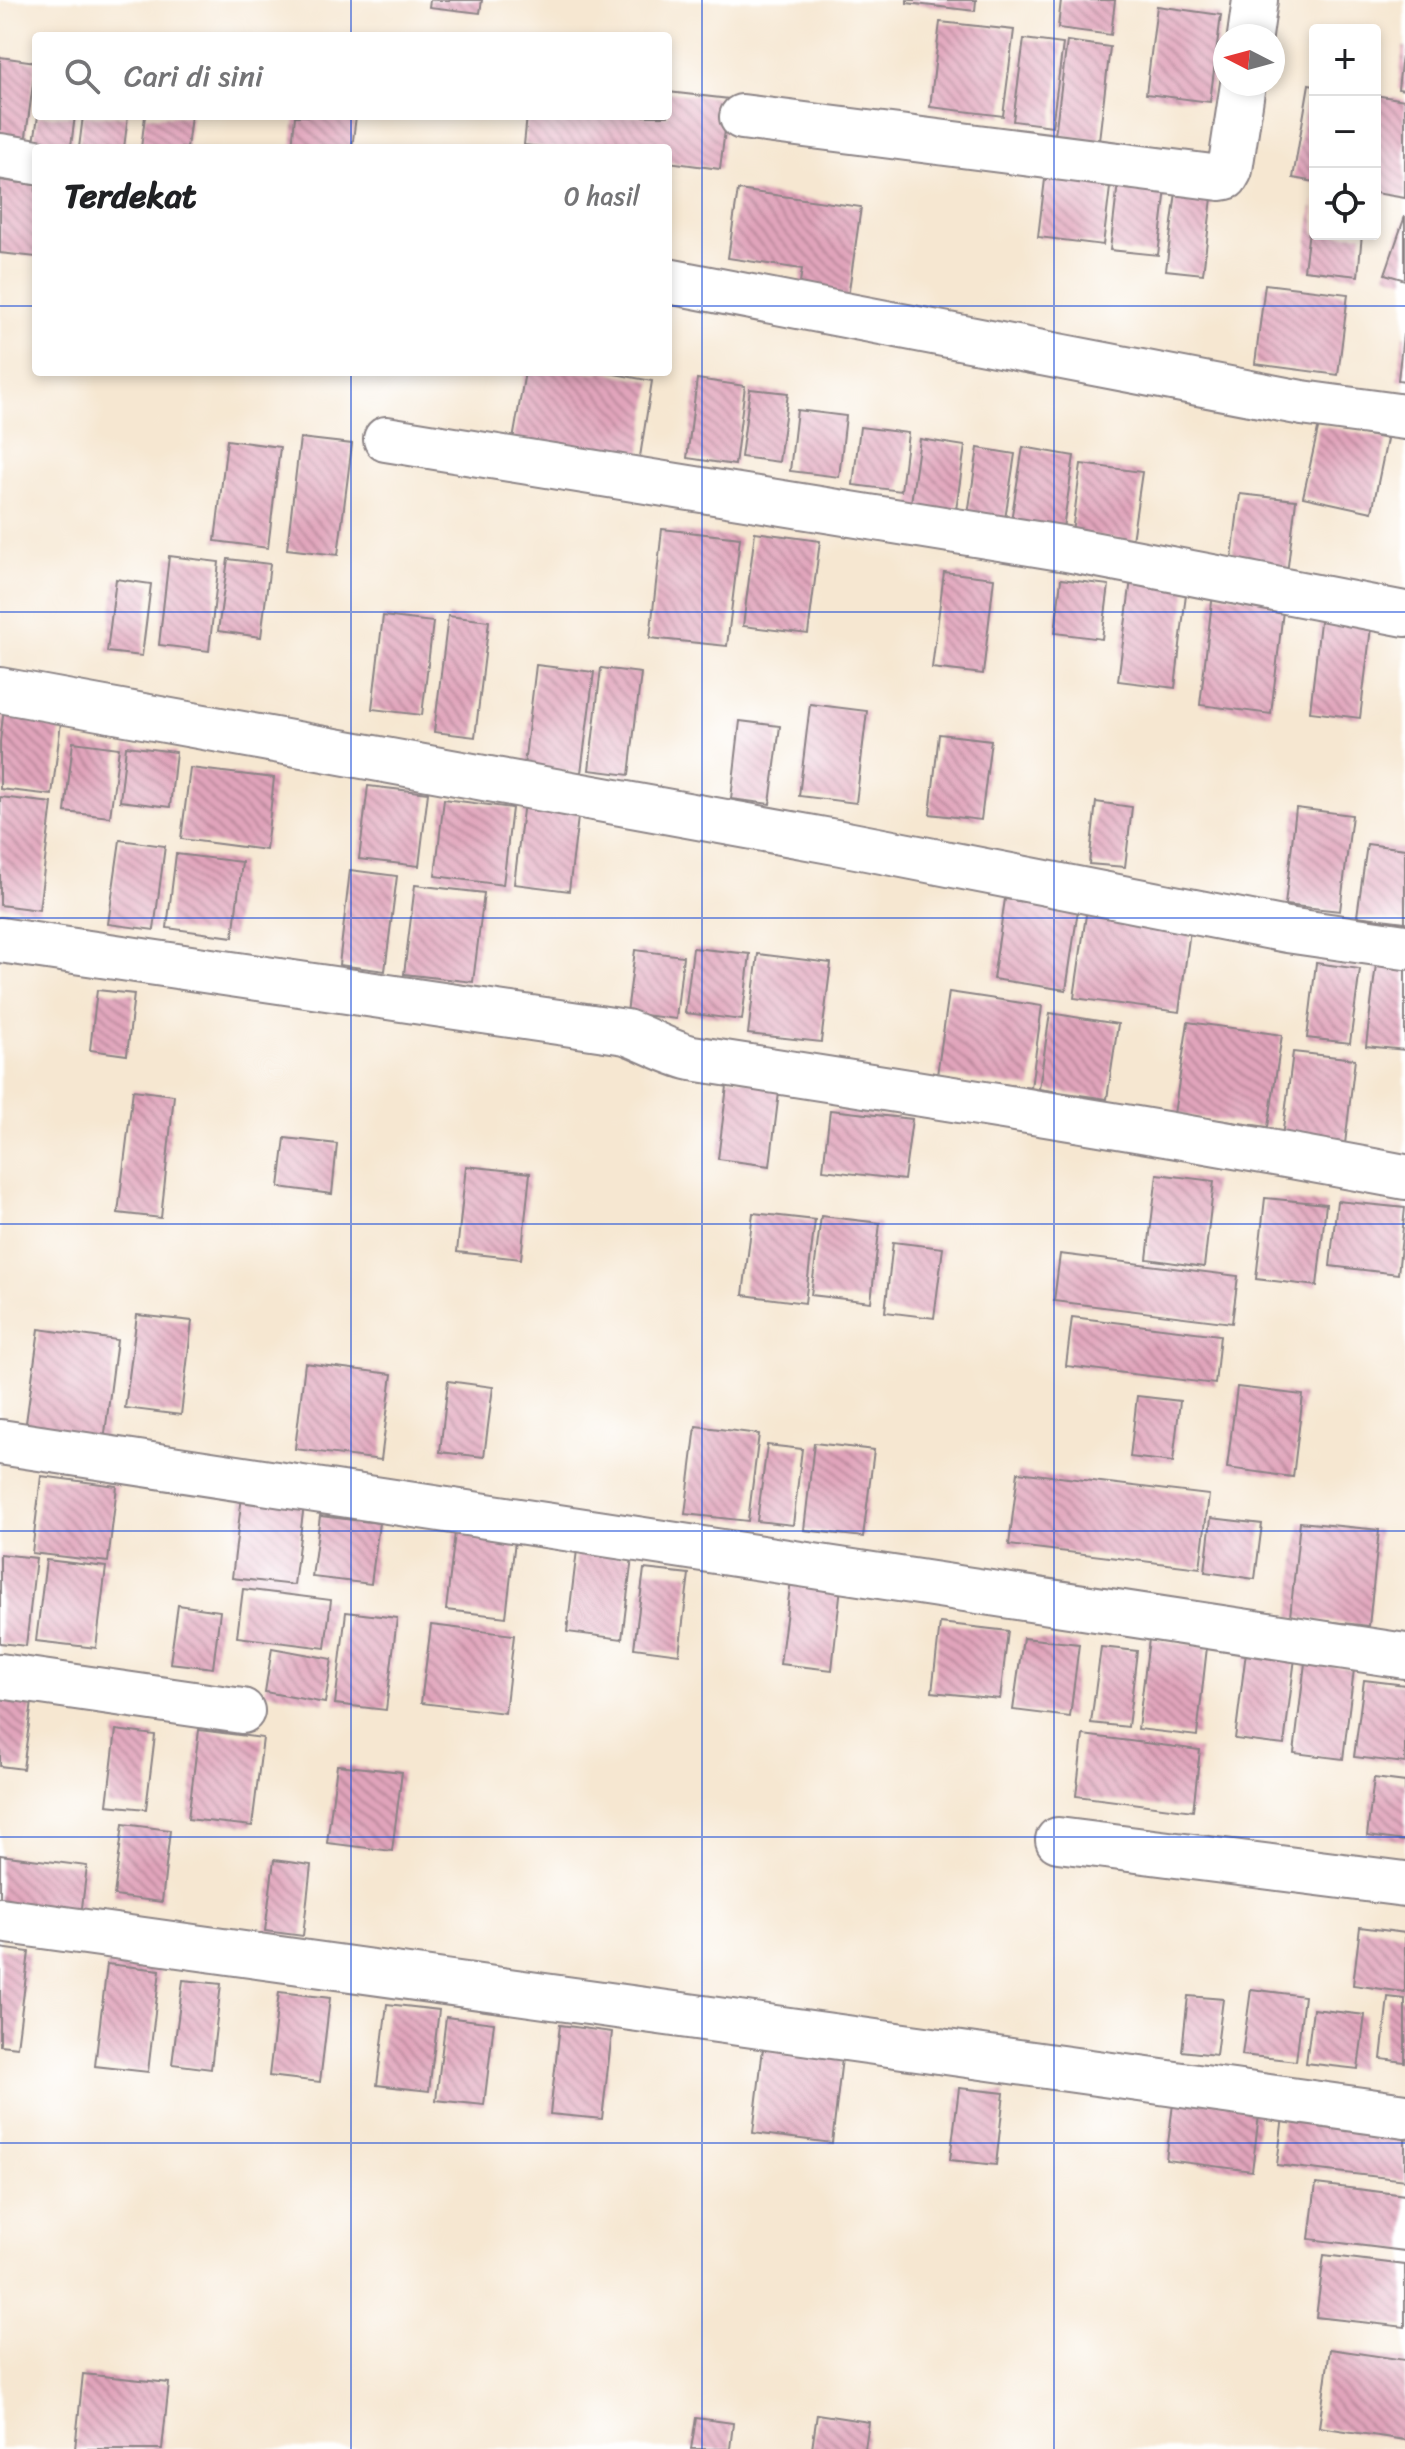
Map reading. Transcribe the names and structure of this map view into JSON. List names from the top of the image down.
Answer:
{
  "north": "left",
  "page": {
    "map_buttons": ["+", "−"],
    "search": "Cari di sini",
    "heading": ["Terdekat", "0 hasil"]
  }
}
